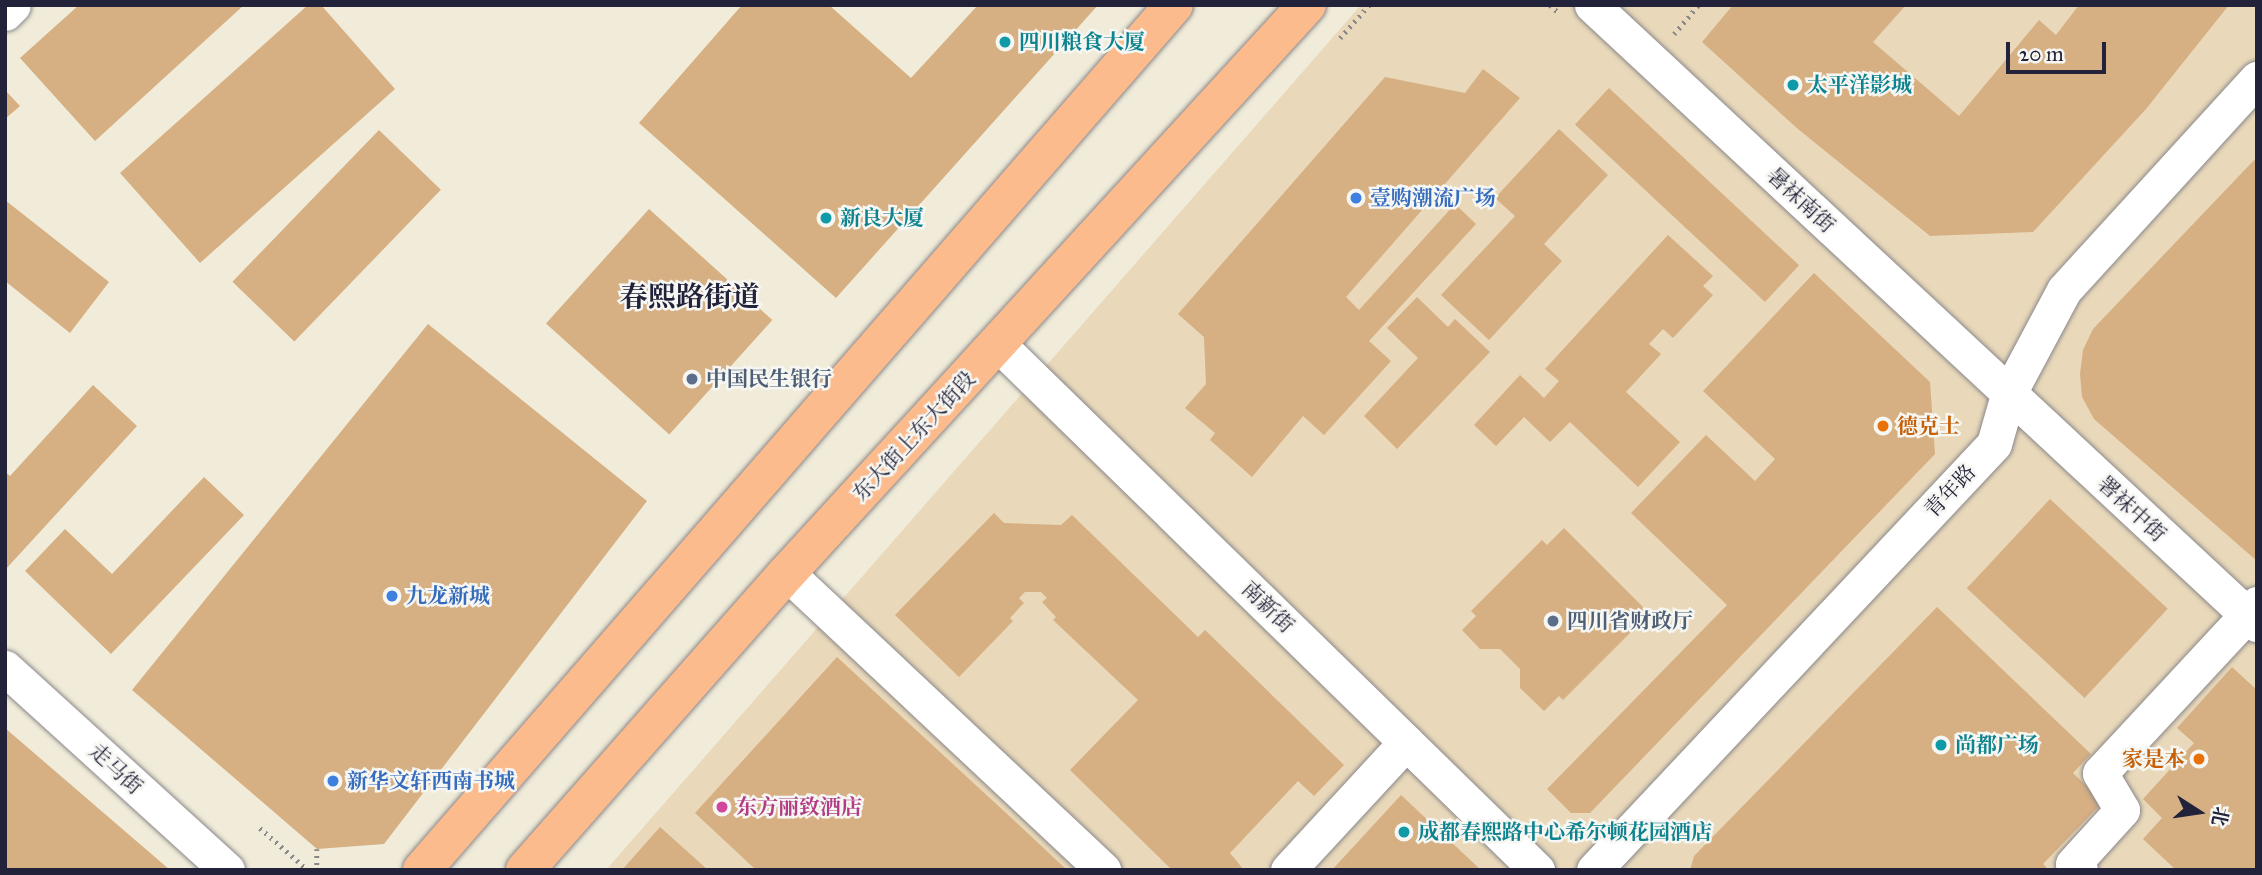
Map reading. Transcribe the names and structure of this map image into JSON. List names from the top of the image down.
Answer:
{
  "streets": {
    "main road": ["东大街上东大街段"],
    "street": [
      "暑袜南街",
      "青年路",
      "署袜中街",
      "南新街",
      "走马街"
    ]
  },
  "crossings": [
    ["暑袜南街", "青年路"],
    ["暑袜南街", "署袜中街"],
    ["东大街上东大街段", "南新街"],
    ["青年路", "署袜中街"]
  ],
  "districts": ["春熙路街道"],
  "places": [
    "四川粮食大厦",
    "太平洋影城",
    "壹购潮流广场",
    "新良大厦",
    "中国民生银行",
    "德克士",
    "九龙新城",
    "四川省财政厅",
    "尚都广场",
    "家是本",
    "新华文轩西南书城",
    "东方丽致酒店",
    "成都春熙路中心希尔顿花园酒店"
  ],
  "scale_bar": "20 m",
  "north": "right"
}
